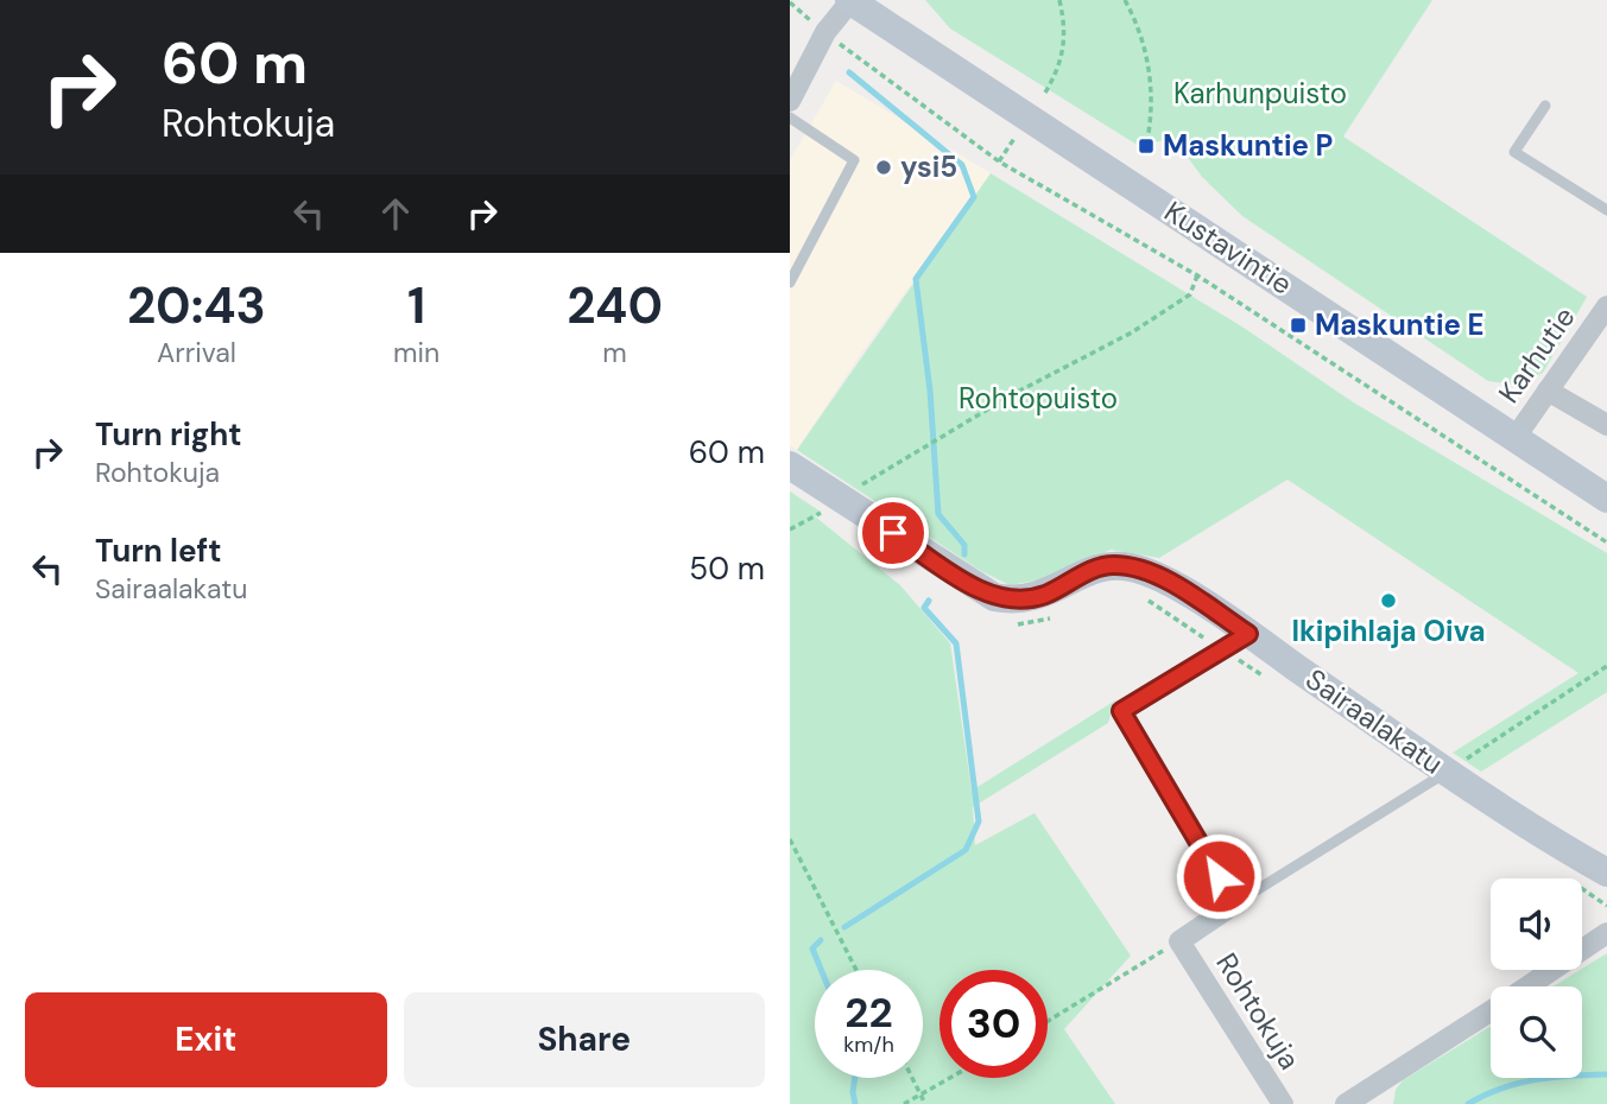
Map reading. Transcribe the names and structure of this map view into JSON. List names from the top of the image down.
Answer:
{
  "streets": {
    "street": [
      "Kustavintie",
      "Karhutie",
      "Sairaalakatu",
      "Rohtokuja"
    ]
  },
  "crossings": [
    ["Kustavintie", "Karhutie"]
  ],
  "parks": ["Karhunpuisto", "Rohtopuisto"],
  "places": {
    "transit": ["Maskuntie P", "Maskuntie E"],
    "other": ["ysi5", "Ikipihlaja Oiva"]
  },
  "page": {
    "turn": ["60 m", "Rohtokuja"],
    "eta": [
      "20:43",
      "Arrival",
      "1",
      "min",
      "240",
      "m"
    ],
    "list": [
      {
        "name": "Turn right",
        "note": "Rohtokuja",
        "value": "60 m"
      },
      {
        "name": "Turn left",
        "note": "Sairaalakatu",
        "value": "50 m"
      }
    ],
    "speed": "22 km/h",
    "limit": "30",
    "buttons": ["Exit", "Share"]
  }
}
